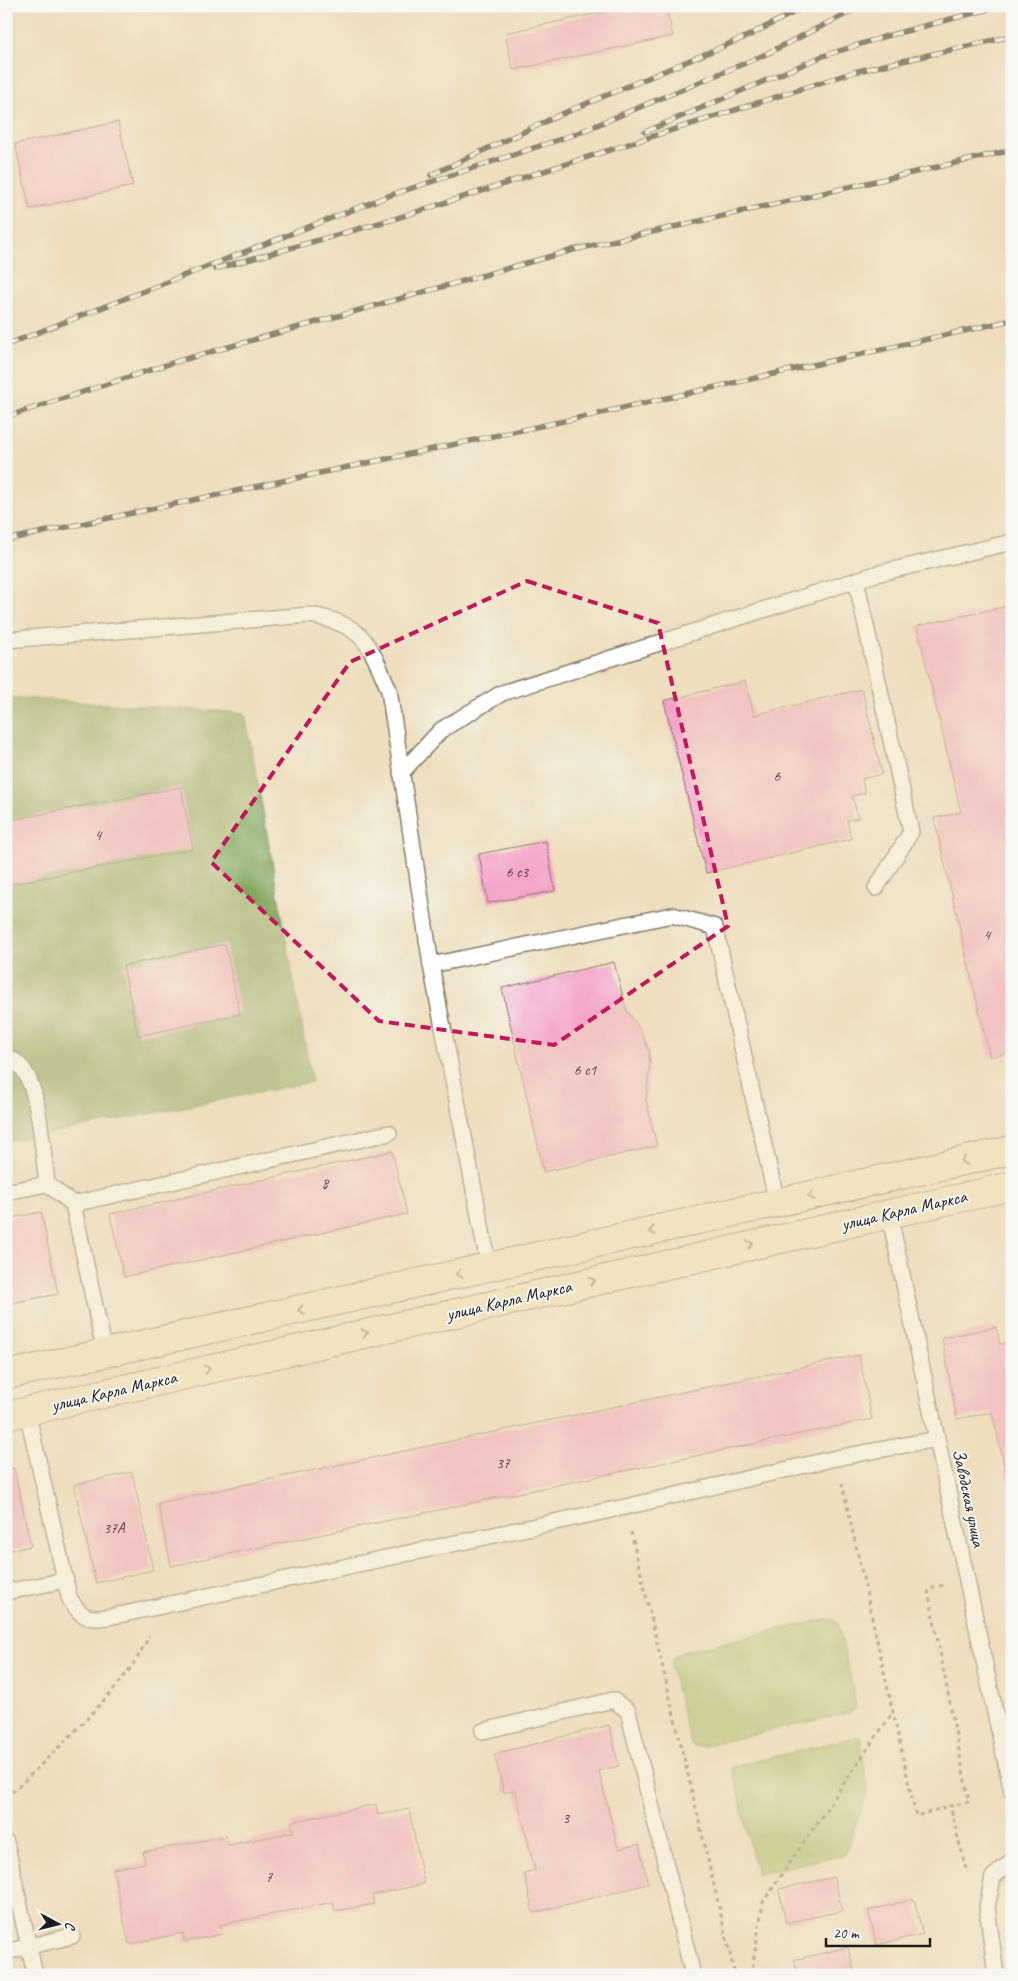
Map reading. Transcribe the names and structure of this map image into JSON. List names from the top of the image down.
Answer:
{
  "streets": {
    "street": ["улица Карла Маркса"],
    "lane": ["Заводская улица"]
  },
  "crossings": [
    ["улица Карла Маркса", "Заводская улица"]
  ],
  "house_numbers": [
    "6",
    "4",
    "6 с3",
    "4",
    "6 с1",
    "8",
    "37",
    "37А",
    "3",
    "7"
  ],
  "scale_bar": "20 m",
  "north": "right"
}
